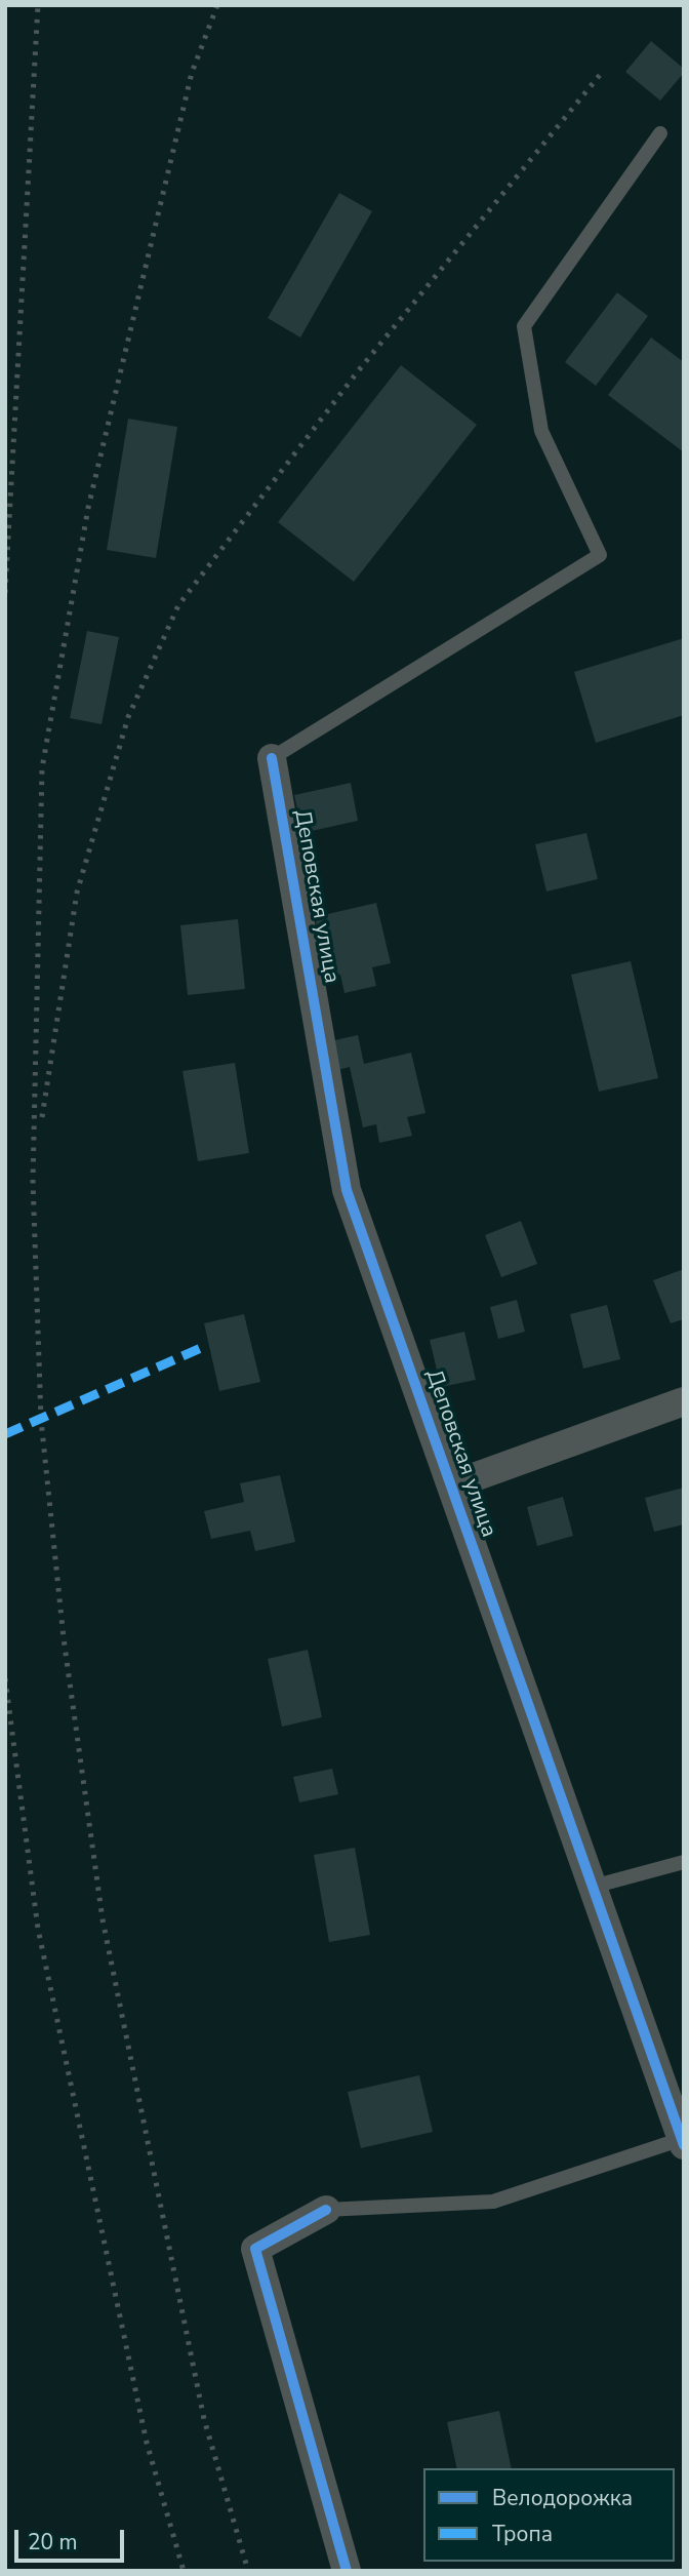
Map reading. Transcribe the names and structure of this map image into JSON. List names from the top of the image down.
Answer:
{
  "streets": {
    "street": ["Деповская улица"]
  },
  "legend": ["Велодорожка", "Тропа"],
  "scale_bar": "20 m"
}
